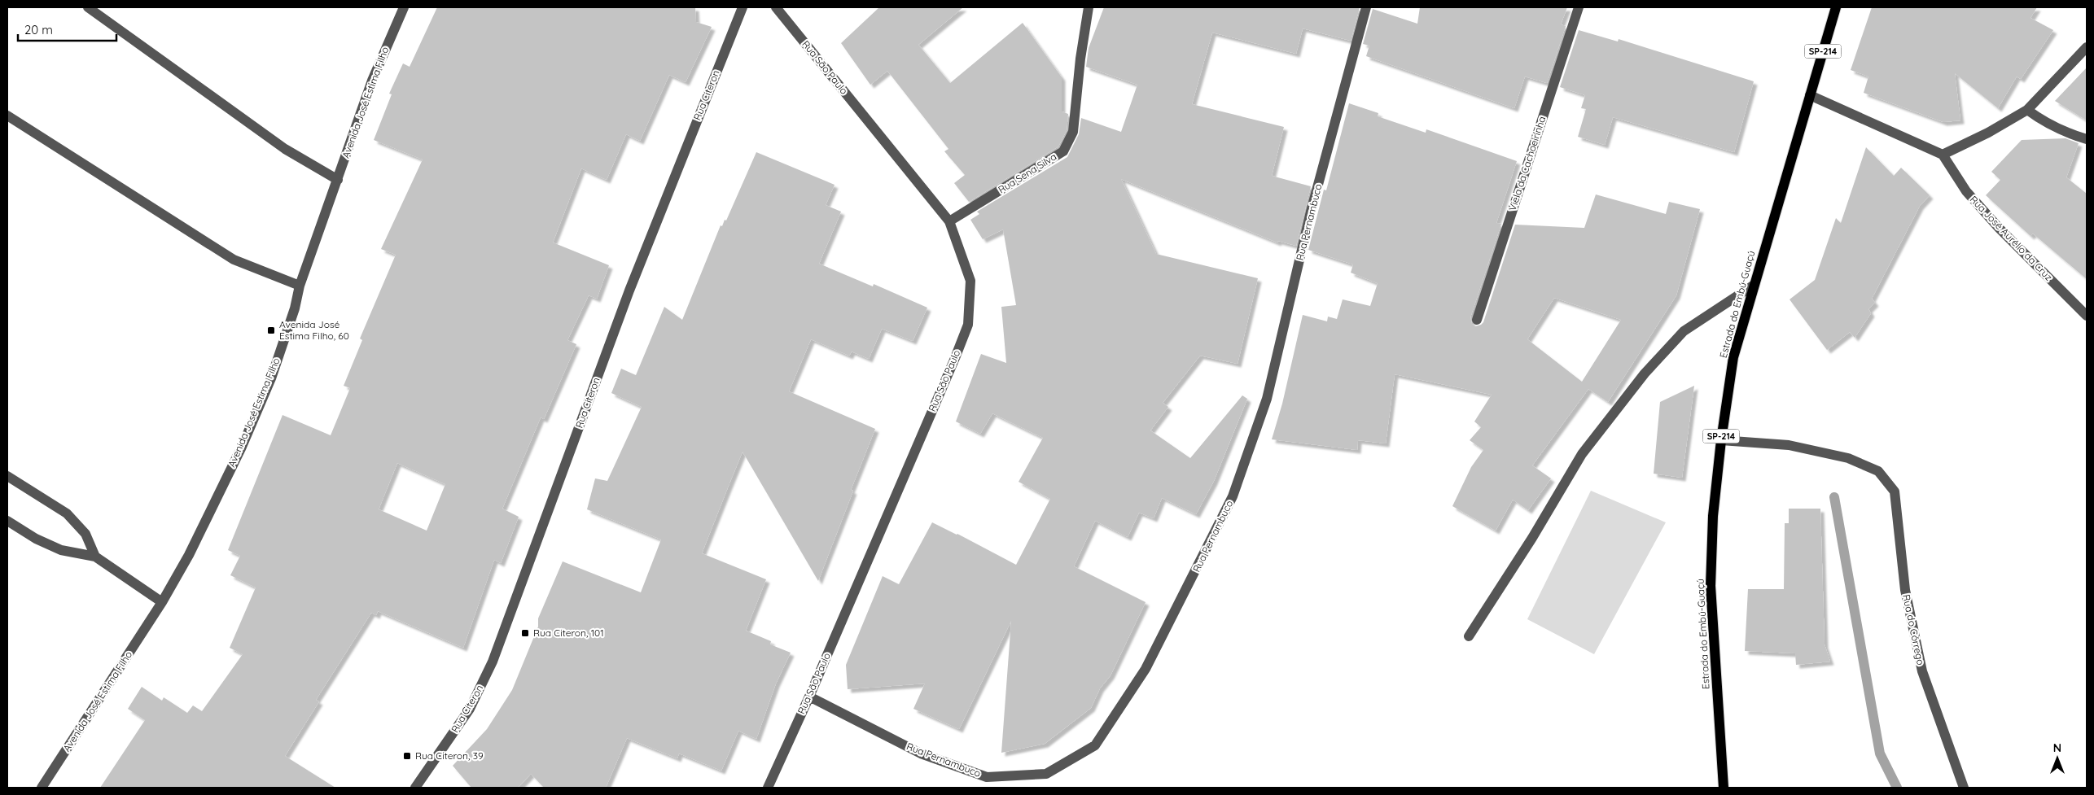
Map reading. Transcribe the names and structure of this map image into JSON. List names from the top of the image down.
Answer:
{
  "streets": {
    "main road": ["SP-214", "Estrada do Embú-Guaçú"],
    "street": [
      "Rua São Paulo",
      "Rua Citeron",
      "Avenida José Estima Filho",
      "Viela da Cachoeirinha",
      "Rua Sena Silva",
      "Rua Pernambuco",
      "Rua José Aurélio da Cruz",
      "Rua do Córrego"
    ]
  },
  "crossings": [
    ["Rua São Paulo", "Rua Sena Silva"],
    ["Rua São Paulo", "Rua Pernambuco"],
    ["Estrada do Embú-Guaçú", "Rua do Córrego"]
  ],
  "places": {
    "transit": ["Avenida José Estima Filho, 60", "Rua Citeron, 101", "Rua Citeron, 39"]
  },
  "scale_bar": "20 m",
  "north": "top"
}
